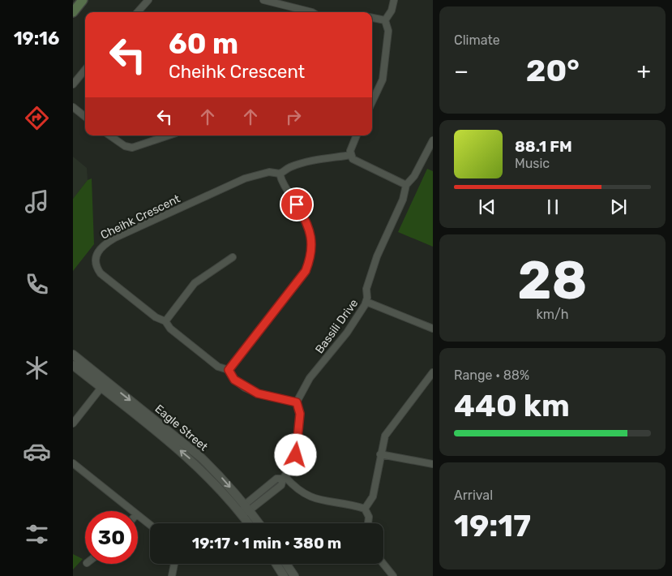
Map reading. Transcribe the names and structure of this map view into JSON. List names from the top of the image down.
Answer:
{
  "streets": {
    "street": ["Cheihk Crescent", "Bassili Drive", "Eagle Street"]
  },
  "crossings": [
    ["Cheihk Crescent", "Bassili Drive"]
  ],
  "page": {
    "tabs": "19:16",
    "tile": [
      "Climate",
      ["28", "km/h"],
      ["Range · 88%", "440 km"],
      ["Arrival", "19:17"]
    ],
    "turn": ["60 m", "Cheihk Crescent"],
    "heat": ["−", "20°", "+"],
    "song": ["88.1 FM", "Music"],
    "limit": "30",
    "trip": "19:17 · 1 min · 380 m"
  }
}
